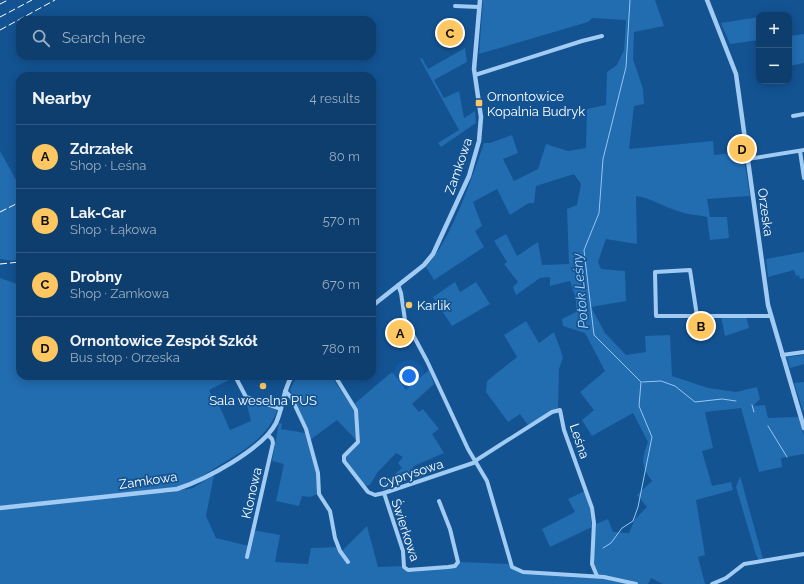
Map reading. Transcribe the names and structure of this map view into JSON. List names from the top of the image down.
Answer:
{
  "streets": {
    "street": [
      "Zamkowa",
      "Orzeska",
      "Leśna",
      "Cyprysowa",
      "Klonowa",
      "Świerkowa"
    ]
  },
  "crossings": [
    ["Zamkowa", "Klonowa"],
    ["Leśna", "Cyprysowa"],
    ["Cyprysowa", "Świerkowa"]
  ],
  "water": ["Potok Leśny"],
  "places": {
    "transit": ["Ornontowice Kopalnia Budryk"],
    "other": ["Karlik", "Sala weselna PUS"]
  },
  "page": {
    "map_buttons": ["+", "−"],
    "search": "Search here",
    "pins": [
      "C",
      "D",
      "B",
      "A"
    ],
    "heading": ["Nearby", "4 results"],
    "list": [
      {
        "mark": "A",
        "name": "Zdrzałek",
        "note": "Shop · Leśna",
        "value": "80 m"
      },
      {
        "mark": "B",
        "name": "Lak-Car",
        "note": "Shop · Łąkowa",
        "value": "570 m"
      },
      {
        "mark": "C",
        "name": "Drobny",
        "note": "Shop · Zamkowa",
        "value": "670 m"
      },
      {
        "mark": "D",
        "name": "Ornontowice Zespół Szkół",
        "note": "Bus stop · Orzeska",
        "value": "780 m"
      }
    ]
  }
}
